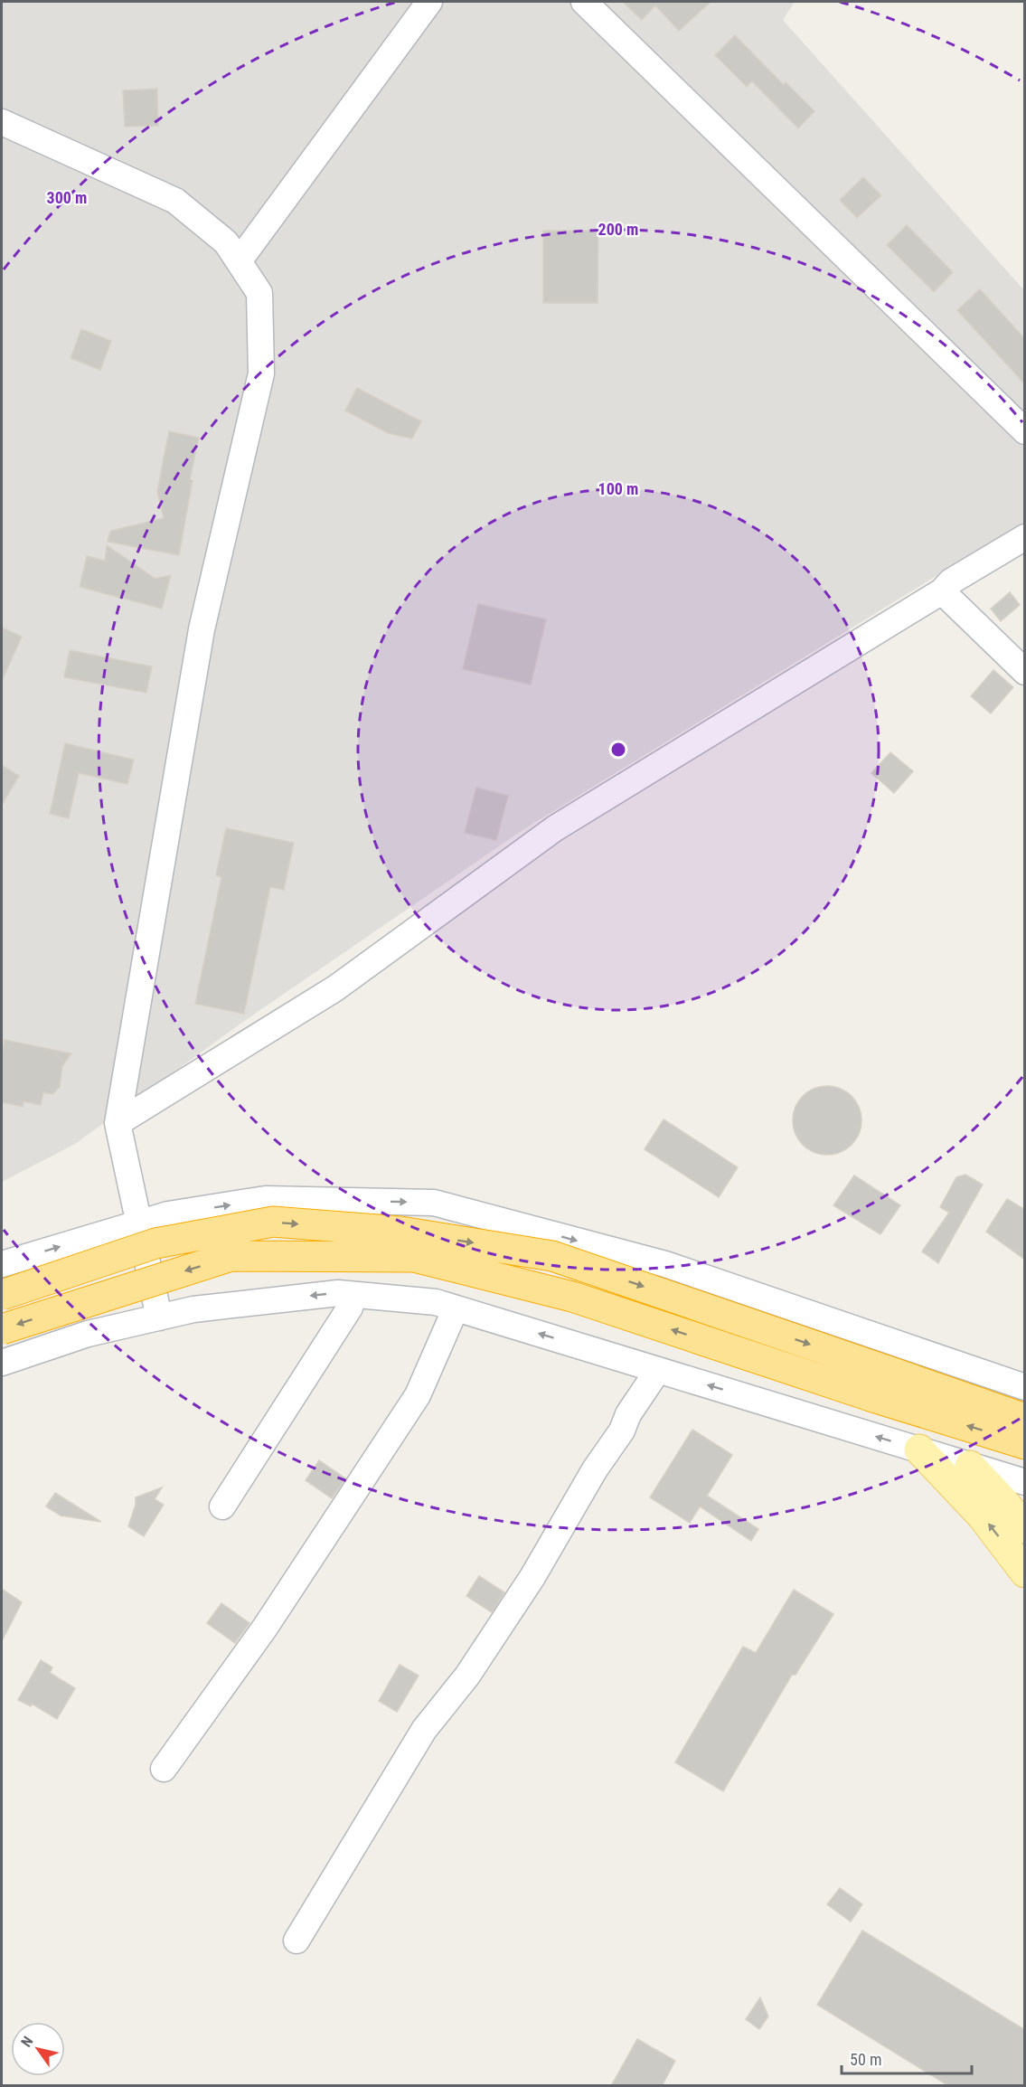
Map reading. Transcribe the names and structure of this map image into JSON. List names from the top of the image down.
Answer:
{
  "scale_bar": "50 m",
  "north": "top left",
  "rings": ["300 m", "200 m", "100 m"]
}
